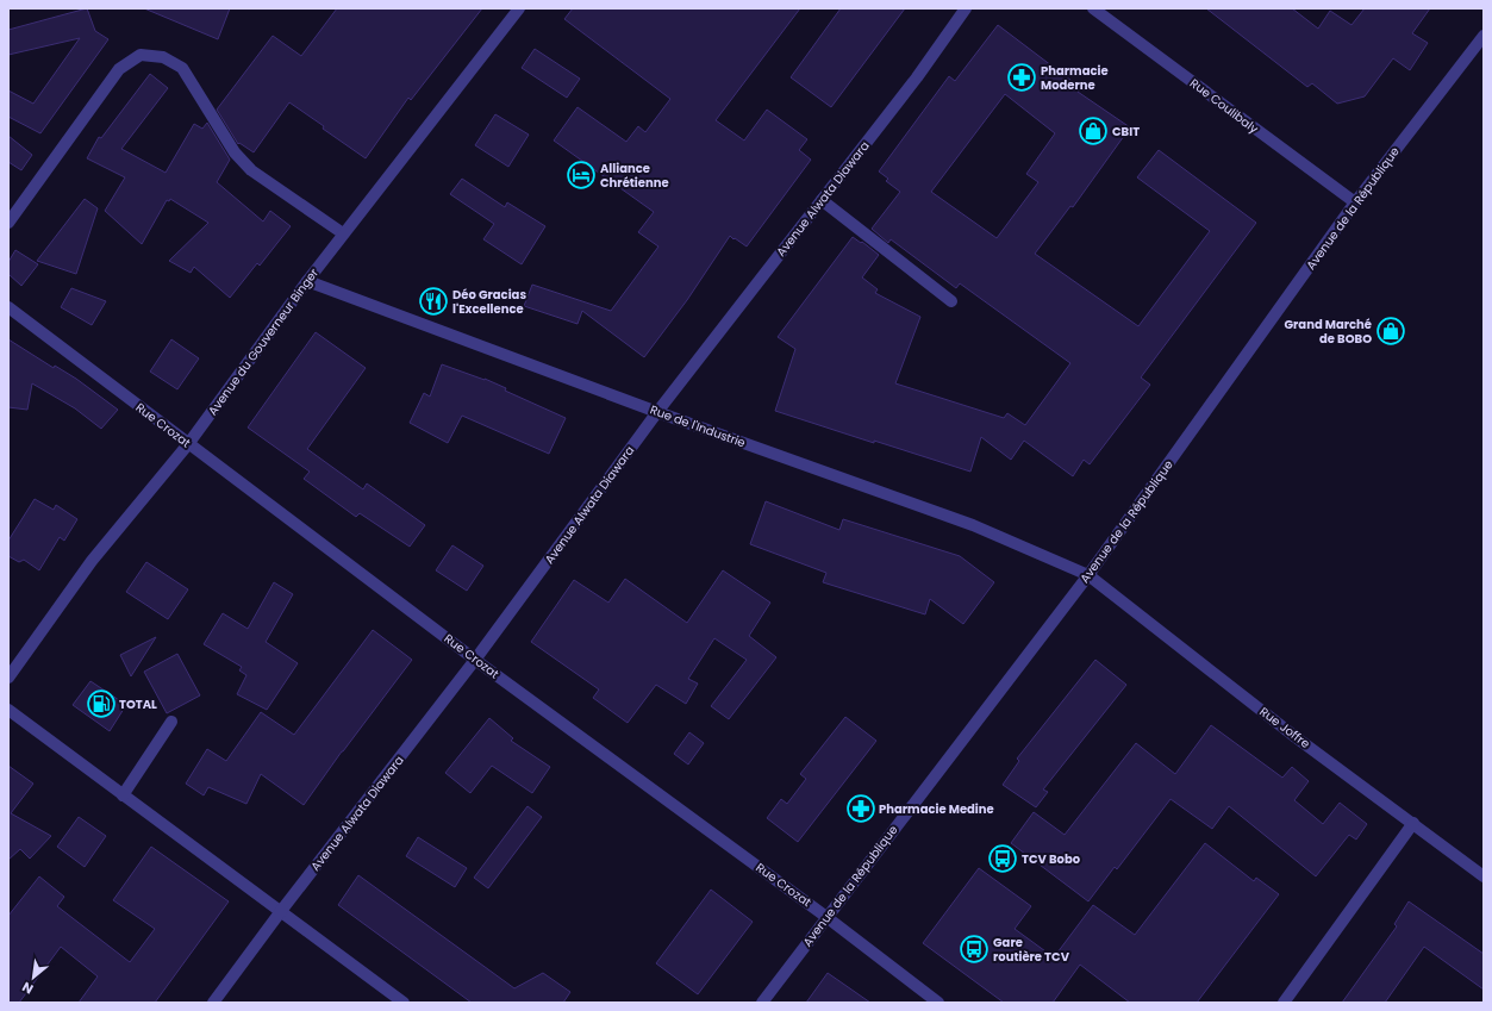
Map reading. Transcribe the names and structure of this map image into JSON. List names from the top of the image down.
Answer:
{
  "streets": {
    "street": [
      "Rue Coulibaly",
      "Avenue Alwata Diawara",
      "Avenue de la République",
      "Avenue du Gouverneur Binger",
      "Rue Crozat",
      "Rue de l'Industrie",
      "Rue Joffre"
    ]
  },
  "crossings": [
    ["Rue Coulibaly", "Avenue de la République"],
    ["Avenue Alwata Diawara", "Rue Crozat"],
    ["Avenue Alwata Diawara", "Rue de l'Industrie"],
    ["Avenue de la République", "Rue Crozat"],
    ["Avenue de la République", "Rue de l'Industrie"],
    ["Avenue de la République", "Rue Joffre"],
    ["Avenue du Gouverneur Binger", "Rue Crozat"],
    ["Avenue du Gouverneur Binger", "Rue de l'Industrie"],
    ["Rue de l'Industrie", "Rue Joffre"]
  ],
  "places": {
    "pharmacy": ["Pharmacie Moderne", "Pharmacie Medine"],
    "shop": ["CBIT", "Grand Marché de BOBO"],
    "hotel": ["Alliance Chrétienne"],
    "restaurant": ["Déo Gracias l'Excellence"],
    "fuel station": ["TOTAL"],
    "bus stop": ["TCV Bobo", "Gare routière TCV"]
  },
  "north": "bottom left"
}
